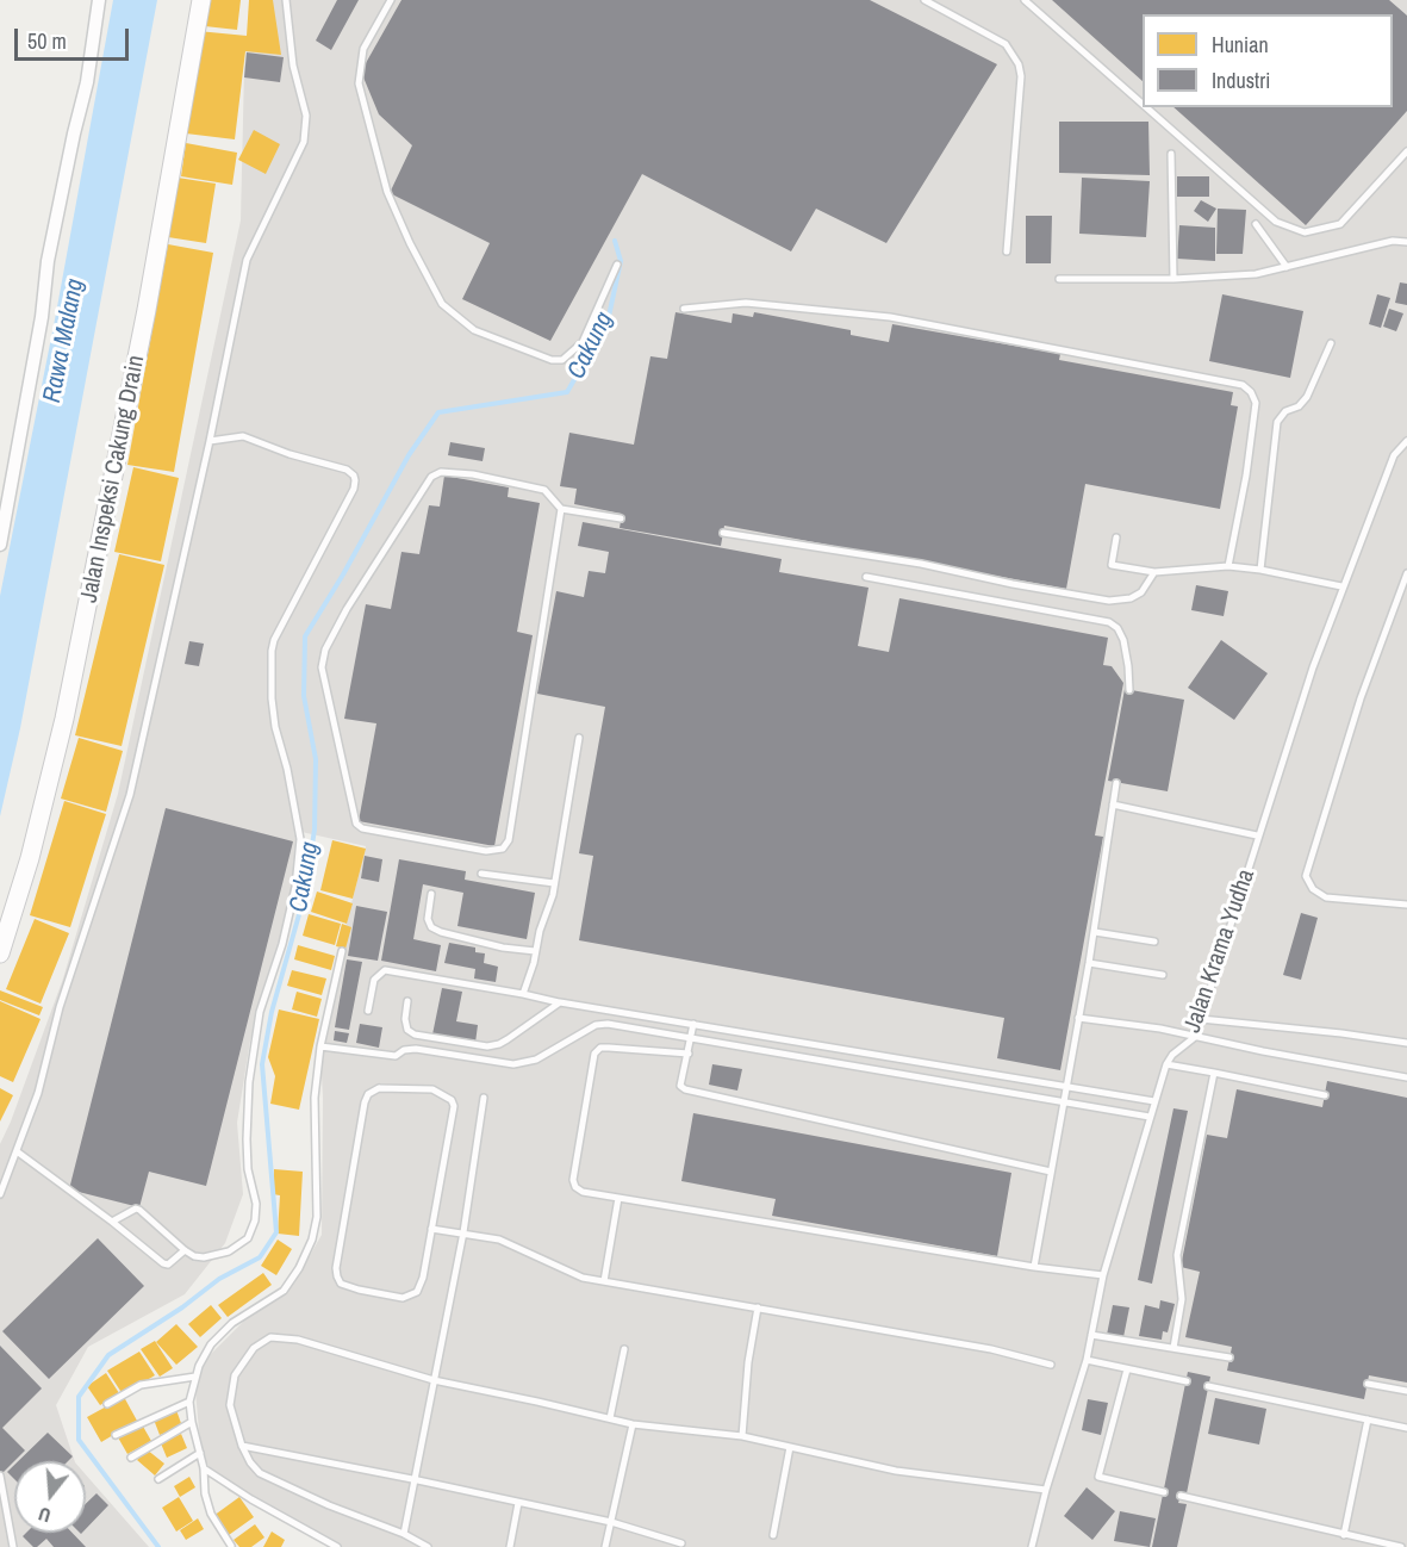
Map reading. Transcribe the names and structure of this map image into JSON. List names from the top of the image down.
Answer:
{
  "streets": {
    "street": ["Jalan Inspeksi Cakung Drain"],
    "lane": ["Jalan Krama Yudha"]
  },
  "water": ["Rawa Malang", "Cakung"],
  "legend": ["Hunian", "Industri"],
  "scale_bar": "50 m",
  "north": "bottom"
}
